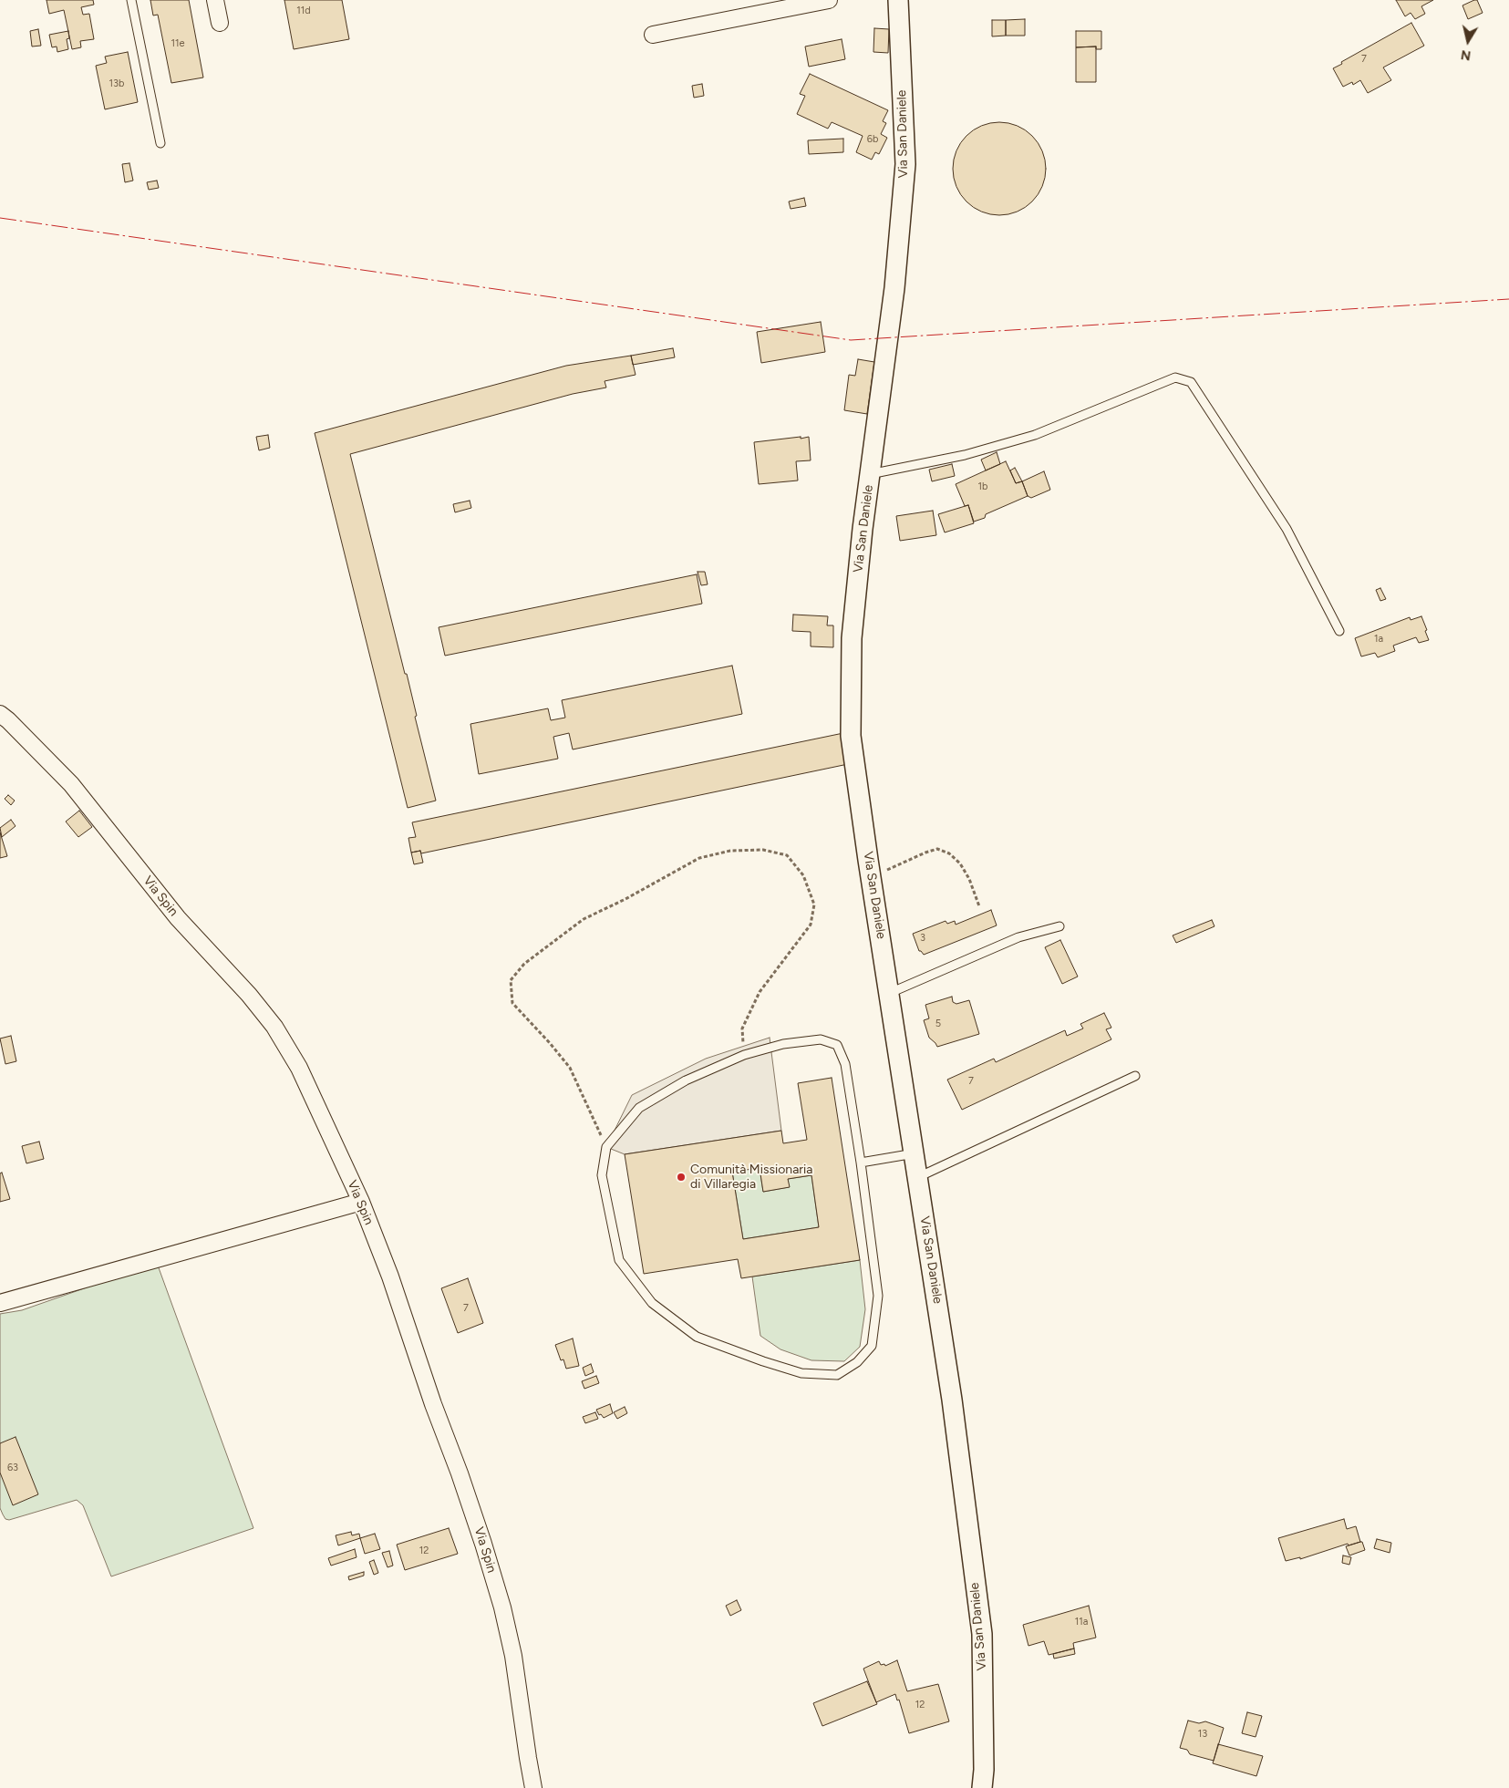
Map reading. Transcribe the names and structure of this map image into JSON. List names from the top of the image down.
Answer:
{
  "streets": {
    "street": ["Via San Daniele", "Via Spin"]
  },
  "places": ["Comunità Missionaria di Villaregia"],
  "house_numbers": [
    "11d",
    "11e",
    "7",
    "13b",
    "6b",
    "1b",
    "1a",
    "3",
    "5",
    "7",
    "7",
    "63",
    "12",
    "11a",
    "12",
    "13"
  ],
  "north": "bottom"
}
